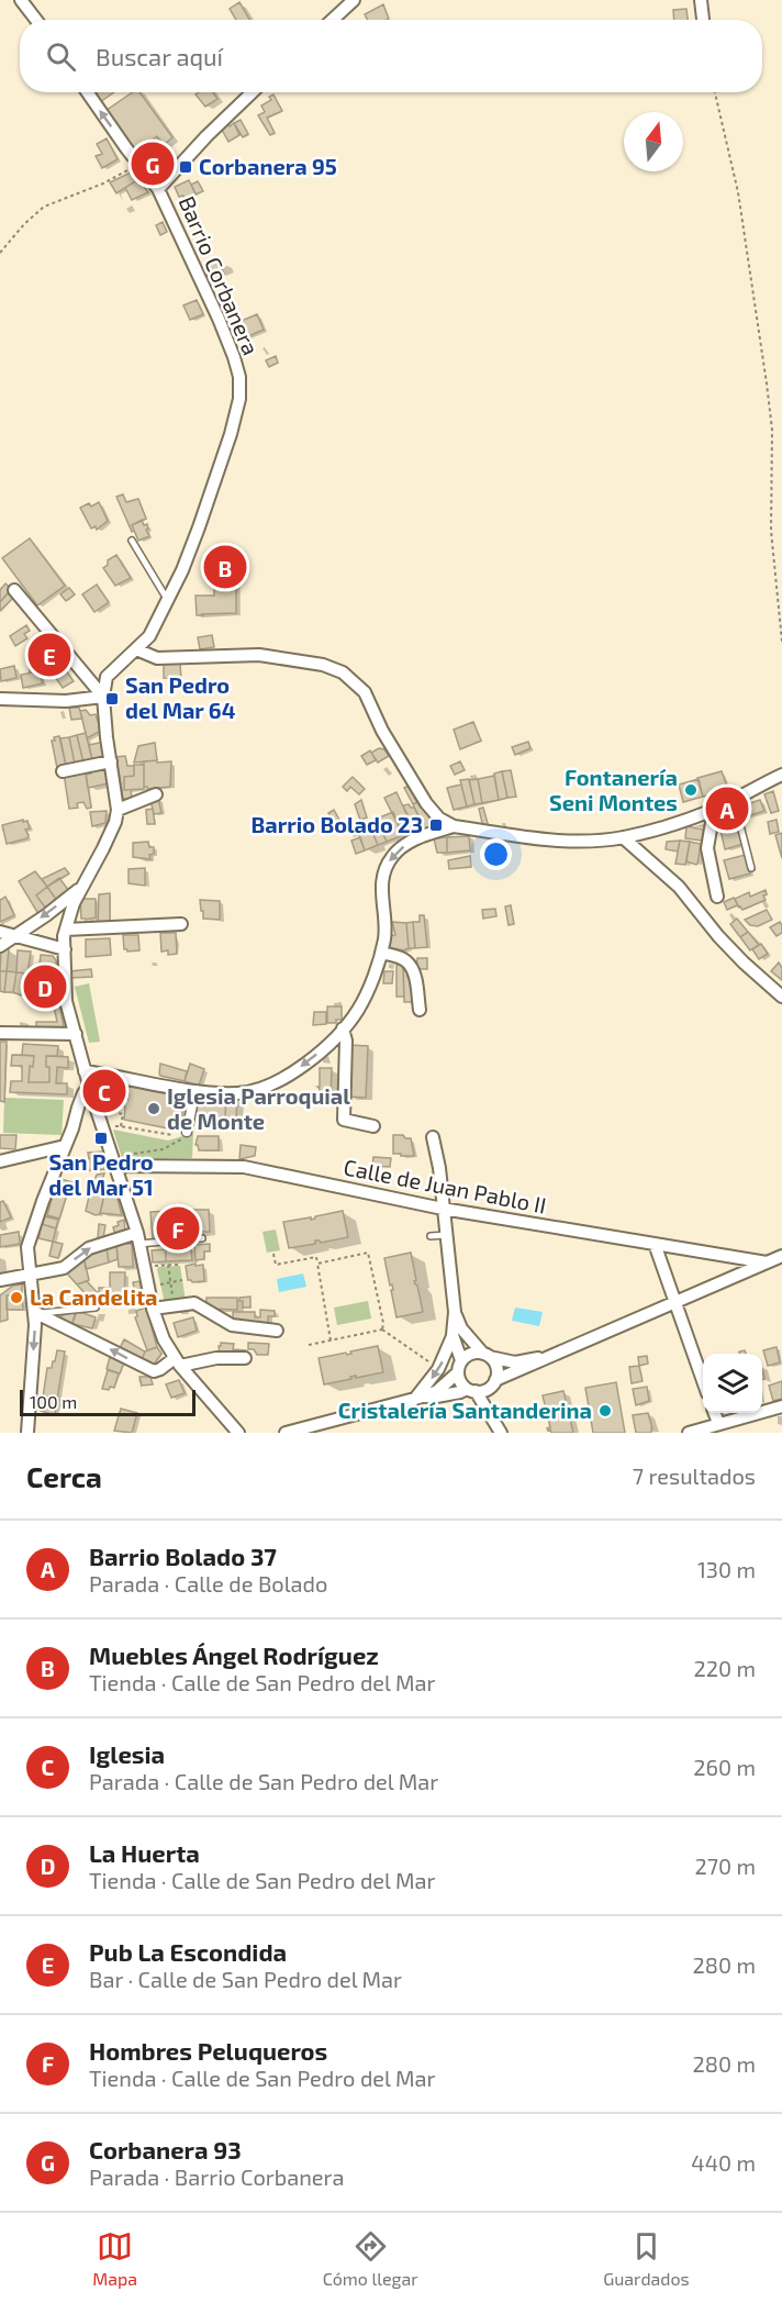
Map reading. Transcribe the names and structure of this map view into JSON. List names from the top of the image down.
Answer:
{
  "streets": {
    "street": ["Barrio Corbanera", "Calle de Juan Pablo II"]
  },
  "places": {
    "transit": [
      "Corbanera 95",
      "San Pedro del Mar 64",
      "Barrio Bolado 23",
      "San Pedro del Mar 51"
    ],
    "other": [
      "Fontanería Seni Montes",
      "Iglesia Parroquial de Monte",
      "La Candelita",
      "Cristalería Santanderina"
    ]
  },
  "scale_bar": "100 m",
  "north": "top",
  "page": {
    "search": "Buscar aquí",
    "pins": [
      "G",
      "B",
      "E",
      "A",
      "D",
      "C",
      "F"
    ],
    "scale": "100 m",
    "heading": ["Cerca", "7 resultados"],
    "list": [
      {
        "mark": "A",
        "name": "Barrio Bolado 37",
        "note": "Parada · Calle de Bolado",
        "value": "130 m"
      },
      {
        "mark": "B",
        "name": "Muebles Ángel Rodríguez",
        "note": "Tienda · Calle de San Pedro del Mar",
        "value": "220 m"
      },
      {
        "mark": "C",
        "name": "Iglesia",
        "note": "Parada · Calle de San Pedro del Mar",
        "value": "260 m"
      },
      {
        "mark": "D",
        "name": "La Huerta",
        "note": "Tienda · Calle de San Pedro del Mar",
        "value": "270 m"
      },
      {
        "mark": "E",
        "name": "Pub La Escondida",
        "note": "Bar · Calle de San Pedro del Mar",
        "value": "280 m"
      },
      {
        "mark": "F",
        "name": "Hombres Peluqueros",
        "note": "Tienda · Calle de San Pedro del Mar",
        "value": "280 m"
      },
      {
        "mark": "G",
        "name": "Corbanera 93",
        "note": "Parada · Barrio Corbanera",
        "value": "440 m"
      }
    ],
    "nav": ["Mapa", "Cómo llegar", "Guardados"]
  }
}
